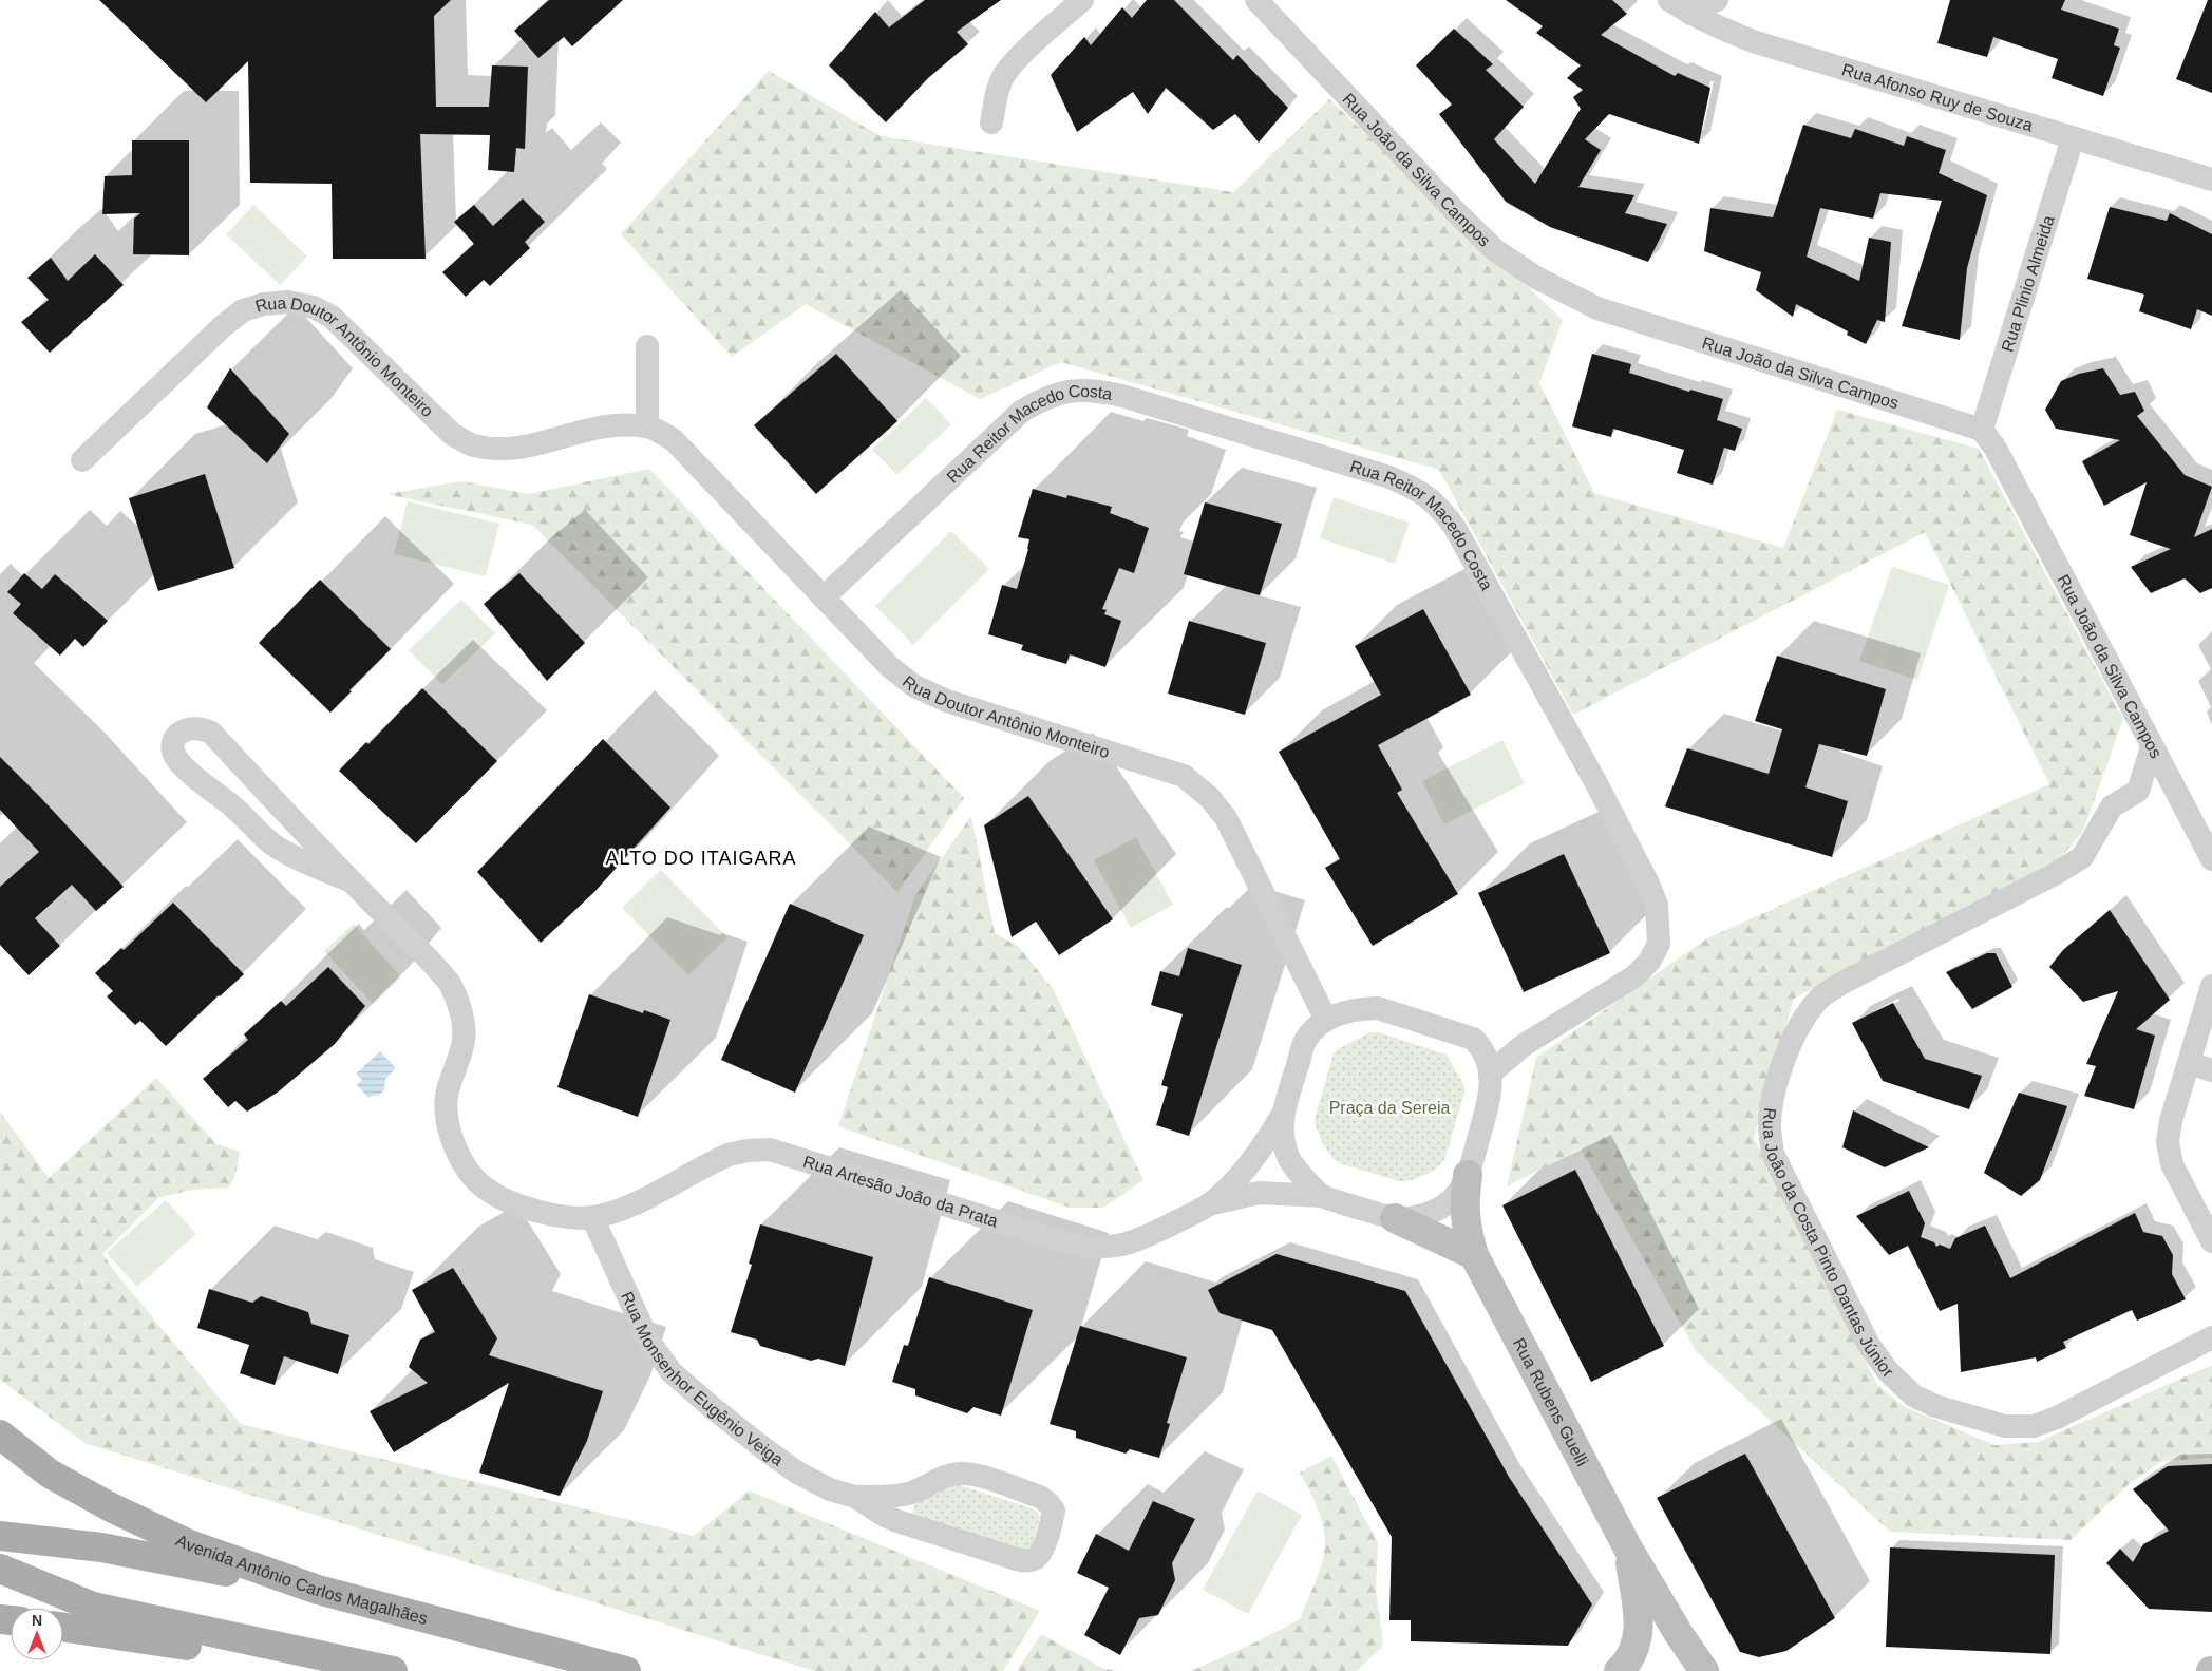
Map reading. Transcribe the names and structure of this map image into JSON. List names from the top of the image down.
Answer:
{
  "streets": {
    "main road": ["Avenida Antônio Carlos Magalhães"],
    "street": [
      "Rua Afonso Ruy de Souza",
      "Rua João da Silva Campos",
      "Rua Plinio Almeida",
      "Rua Doutor Antônio Monteiro",
      "Rua Reitor Macedo Costa",
      "Rua Artesão João da Prata",
      "Rua João da Costa Pinto Dantas Júnior",
      "Rua Monsenhor Eugênio Veiga",
      "Rua Rubens Guelli"
    ]
  },
  "crossings": [
    ["Rua Afonso Ruy de Souza", "Rua Plinio Almeida"],
    ["Rua João da Silva Campos", "Rua Plinio Almeida"],
    ["Rua Doutor Antônio Monteiro", "Rua Reitor Macedo Costa"],
    ["Rua Artesão João da Prata", "Rua Monsenhor Eugênio Veiga"]
  ],
  "districts": ["ALTO DO ITAIGARA"],
  "parks": ["Praça da Sereia"],
  "north": "top"
}
